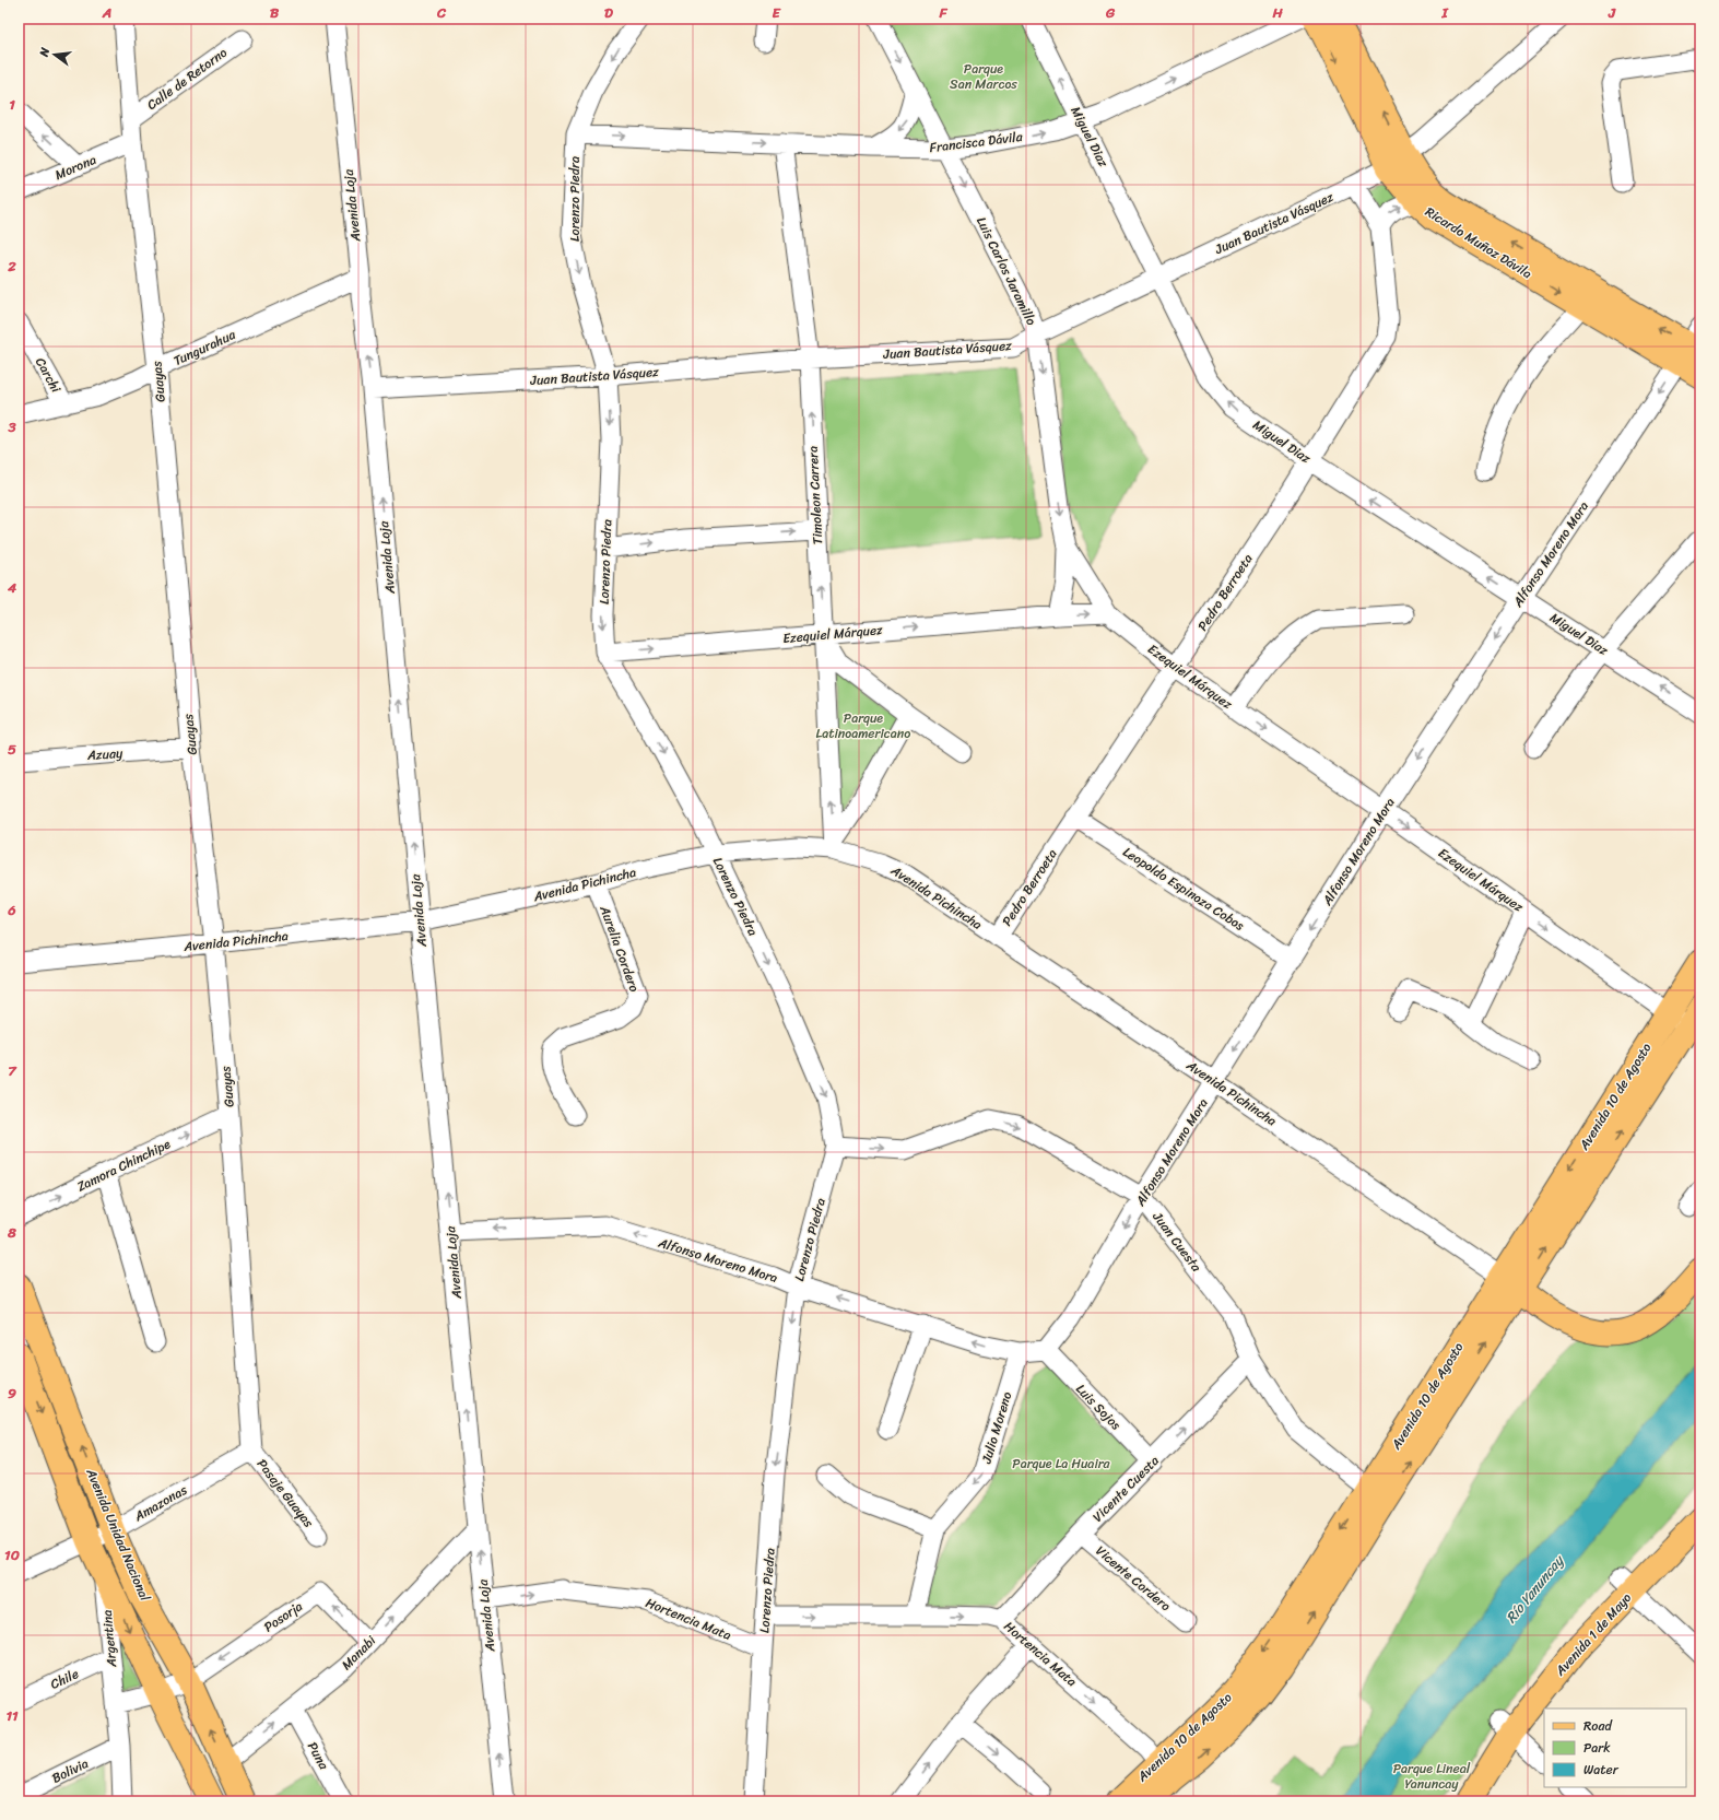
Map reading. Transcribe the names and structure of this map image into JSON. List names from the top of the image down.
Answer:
{
  "streets": {
    "main road": [
      "Ricardo Muñoz Dávila",
      "Avenida 10 de Agosto",
      "Avenida Unidad Nacional",
      "Avenida 1 de Mayo"
    ],
    "street": [
      "Calle de Retorno",
      "Miguel Diaz",
      "Francisca Dávila",
      "Morona",
      "Lorenzo Piedra",
      "Avenida Loja",
      "Juan Bautista Vásquez",
      "Luis Carlos Jaramillo",
      "Tungurahua",
      "Carchi",
      "Guayas",
      "Timoleon Carrera",
      "Alfonso Moreno Mora",
      "Pedro Berroeta",
      "Ezequiel Márquez",
      "Azuay",
      "Avenida Pichincha",
      "Leopoldo Espinoza Cobos",
      "Aurelia Cordero",
      "Zamora Chinchipe",
      "Juan Cuesta",
      "Luis Sojos",
      "Julio Moreno",
      "Vicente Cuesta",
      "Pasaje Guayas",
      "Amazonas",
      "Vicente Cordero",
      "Posorja",
      "Hortencia Mata",
      "Argentina",
      "Manabi",
      "Chile",
      "Puna",
      "Bolivia"
    ]
  },
  "crossings": [
    ["Calle de Retorno", "Guayas"],
    ["Miguel Diaz", "Francisca Dávila"],
    ["Miguel Diaz", "Juan Bautista Vásquez"],
    ["Miguel Diaz", "Alfonso Moreno Mora"],
    ["Miguel Diaz", "Pedro Berroeta"],
    ["Francisca Dávila", "Lorenzo Piedra"],
    ["Francisca Dávila", "Luis Carlos Jaramillo"],
    ["Francisca Dávila", "Timoleon Carrera"],
    ["Morona", "Guayas"],
    ["Lorenzo Piedra", "Juan Bautista Vásquez"],
    ["Lorenzo Piedra", "Alfonso Moreno Mora"],
    ["Lorenzo Piedra", "Ezequiel Márquez"],
    ["Lorenzo Piedra", "Avenida Pichincha"],
    ["Lorenzo Piedra", "Juan Cuesta"],
    ["Lorenzo Piedra", "Hortencia Mata"],
    ["Avenida Loja", "Juan Bautista Vásquez"],
    ["Avenida Loja", "Tungurahua"],
    ["Avenida Loja", "Alfonso Moreno Mora"],
    ["Avenida Loja", "Avenida Pichincha"],
    ["Avenida Loja", "Hortencia Mata"],
    ["Avenida Loja", "Manabi"],
    ["Juan Bautista Vásquez", "Ricardo Muñoz Dávila"],
    ["Juan Bautista Vásquez", "Luis Carlos Jaramillo"],
    ["Juan Bautista Vásquez", "Timoleon Carrera"],
    ["Juan Bautista Vásquez", "Pedro Berroeta"],
    ["Ricardo Muñoz Dávila", "Alfonso Moreno Mora"],
    ["Luis Carlos Jaramillo", "Ezequiel Márquez"],
    ["Tungurahua", "Carchi"],
    ["Tungurahua", "Guayas"],
    ["Guayas", "Azuay"],
    ["Guayas", "Avenida Pichincha"],
    ["Guayas", "Zamora Chinchipe"],
    ["Guayas", "Pasaje Guayas"],
    ["Guayas", "Amazonas"],
    ["Timoleon Carrera", "Ezequiel Márquez"],
    ["Timoleon Carrera", "Avenida Pichincha"],
    ["Alfonso Moreno Mora", "Ezequiel Márquez"],
    ["Alfonso Moreno Mora", "Avenida Pichincha"],
    ["Alfonso Moreno Mora", "Leopoldo Espinoza Cobos"],
    ["Alfonso Moreno Mora", "Juan Cuesta"],
    ["Alfonso Moreno Mora", "Luis Sojos"],
    ["Alfonso Moreno Mora", "Julio Moreno"],
    ["Pedro Berroeta", "Ezequiel Márquez"],
    ["Pedro Berroeta", "Avenida Pichincha"],
    ["Pedro Berroeta", "Leopoldo Espinoza Cobos"],
    ["Ezequiel Márquez", "Avenida 10 de Agosto"],
    ["Avenida Pichincha", "Aurelia Cordero"],
    ["Avenida Pichincha", "Avenida 10 de Agosto"],
    ["Avenida 10 de Agosto", "Juan Cuesta"],
    ["Avenida 10 de Agosto", "Hortencia Mata"],
    ["Juan Cuesta", "Vicente Cuesta"],
    ["Luis Sojos", "Vicente Cuesta"],
    ["Julio Moreno", "Hortencia Mata"],
    ["Vicente Cuesta", "Vicente Cordero"],
    ["Vicente Cuesta", "Hortencia Mata"],
    ["Pasaje Guayas", "Amazonas"],
    ["Amazonas", "Avenida Unidad Nacional"],
    ["Avenida Unidad Nacional", "Posorja"],
    ["Avenida Unidad Nacional", "Argentina"],
    ["Avenida Unidad Nacional", "Manabi"],
    ["Posorja", "Manabi"],
    ["Argentina", "Chile"],
    ["Argentina", "Bolivia"],
    ["Manabi", "Puna"]
  ],
  "one_way": [
    "Miguel Diaz",
    "Francisca Dávila",
    "Lorenzo Piedra",
    "Avenida Loja",
    "Luis Carlos Jaramillo",
    "Timoleon Carrera",
    "Alfonso Moreno Mora",
    "Zamora Chinchipe",
    "Juan Cuesta",
    "Vicente Cuesta",
    "Posorja",
    "Manabi"
  ],
  "water": ["Río Yanuncay"],
  "parks": [
    "Parque San Marcos",
    "Parque Latinoamericano",
    "Parque La Huaira",
    "Parque Lineal Yanuncay"
  ],
  "legend": ["Road", "Park", "Water"],
  "north": "left",
  "grid": {
    "columns": [
      "A",
      "B",
      "C",
      "D",
      "E",
      "F",
      "G",
      "H",
      "I",
      "J"
    ],
    "rows": [
      "1",
      "2",
      "3",
      "4",
      "5",
      "6",
      "7",
      "8",
      "9",
      "10",
      "11"
    ]
  }
}
